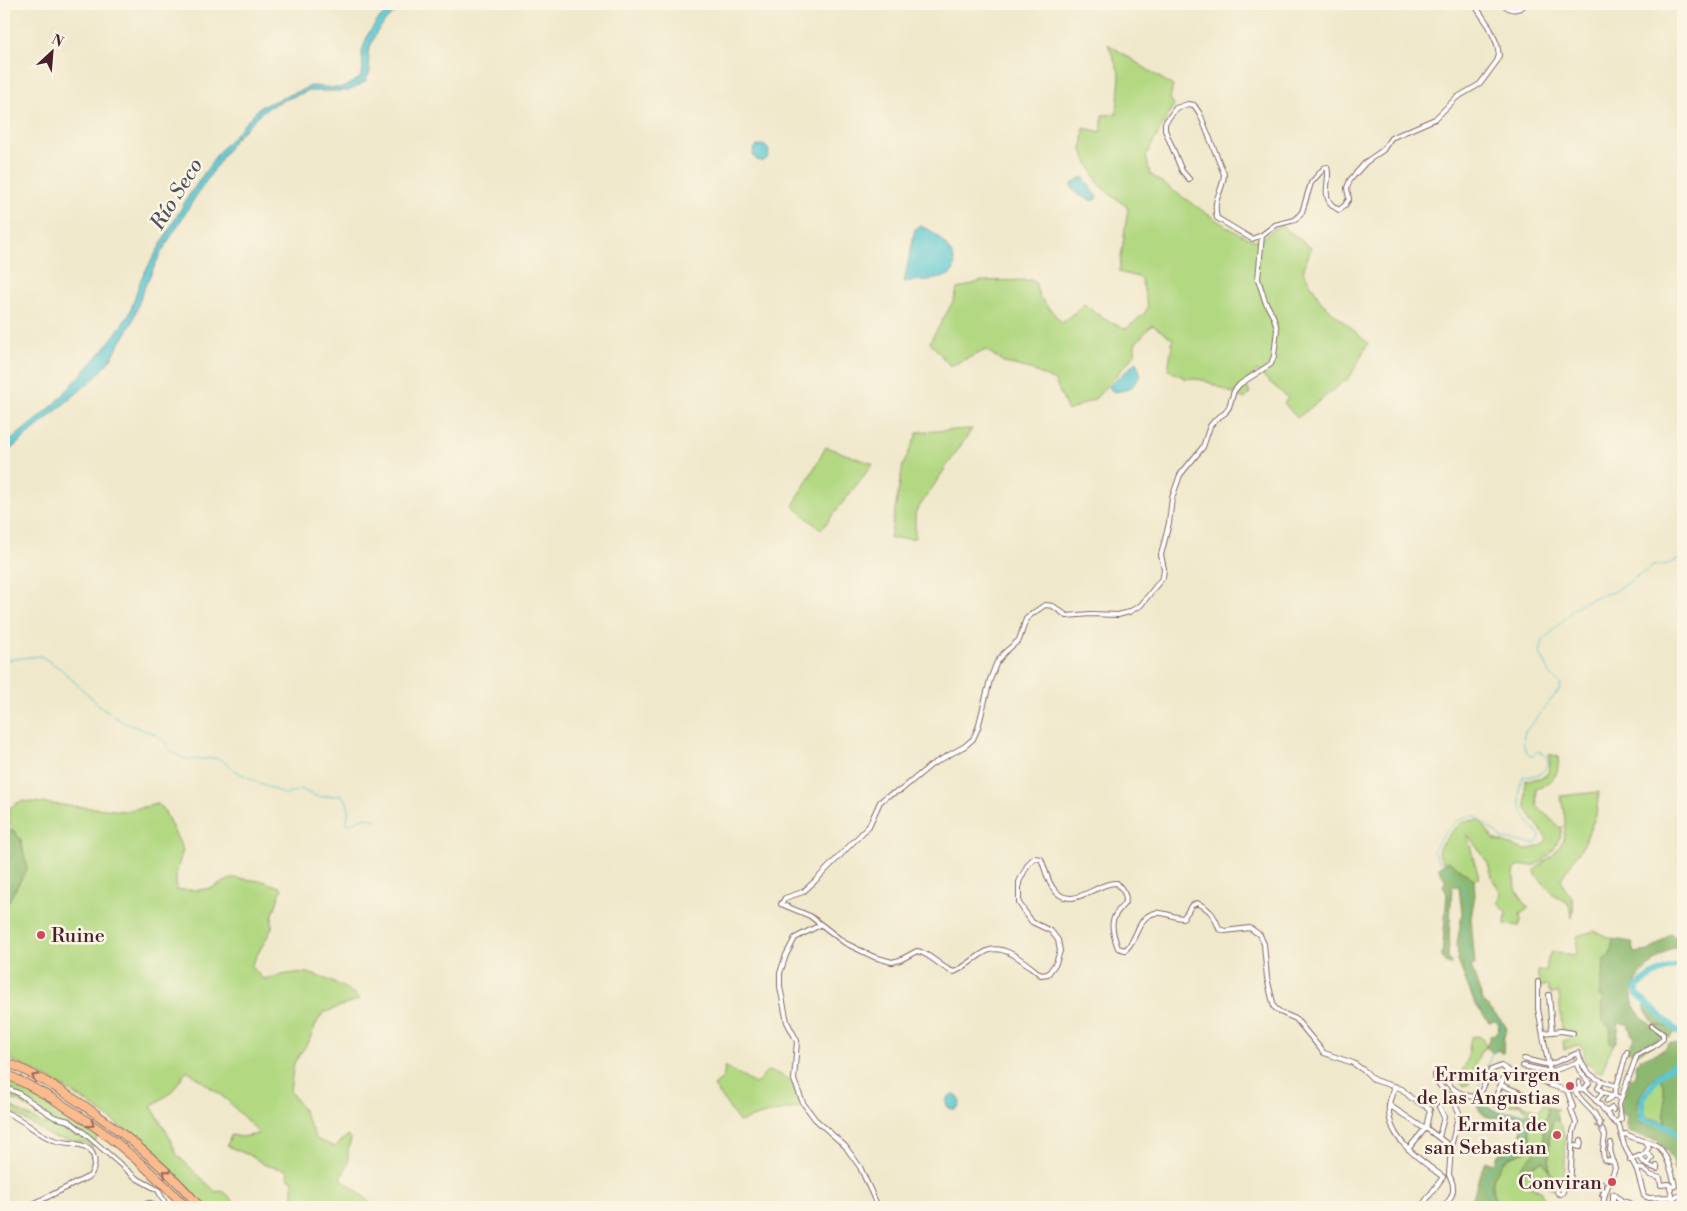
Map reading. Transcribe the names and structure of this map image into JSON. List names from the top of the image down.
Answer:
{
  "water": ["Río Seco"],
  "places": [
    "Ruine",
    "Ermita virgen de las Angustias",
    "Ermita de san Sebastian",
    "Conviran"
  ],
  "north": "top right"
}
